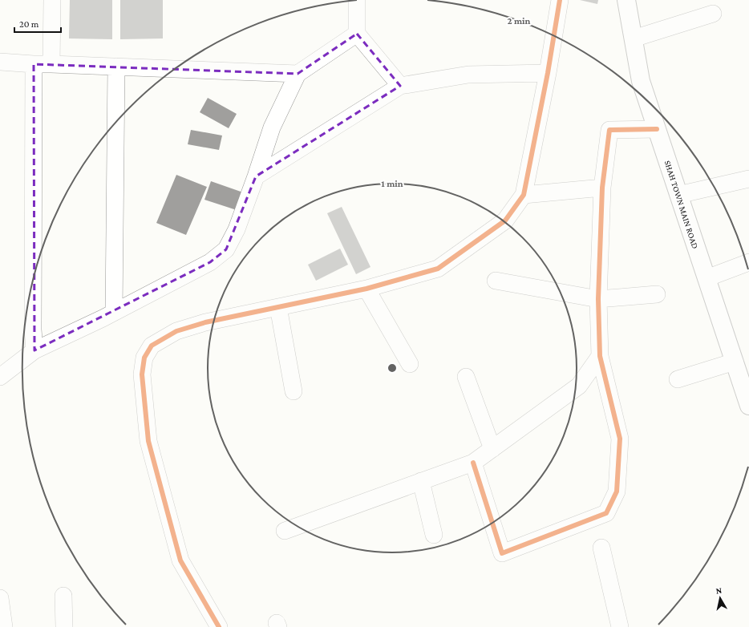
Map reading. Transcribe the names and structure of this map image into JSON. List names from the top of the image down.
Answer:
{
  "streets": {
    "street": ["SHAH TOWN MAIN ROAD"]
  },
  "scale_bar": "20 m",
  "north": "top",
  "rings": ["2 min", "1 min"]
}
